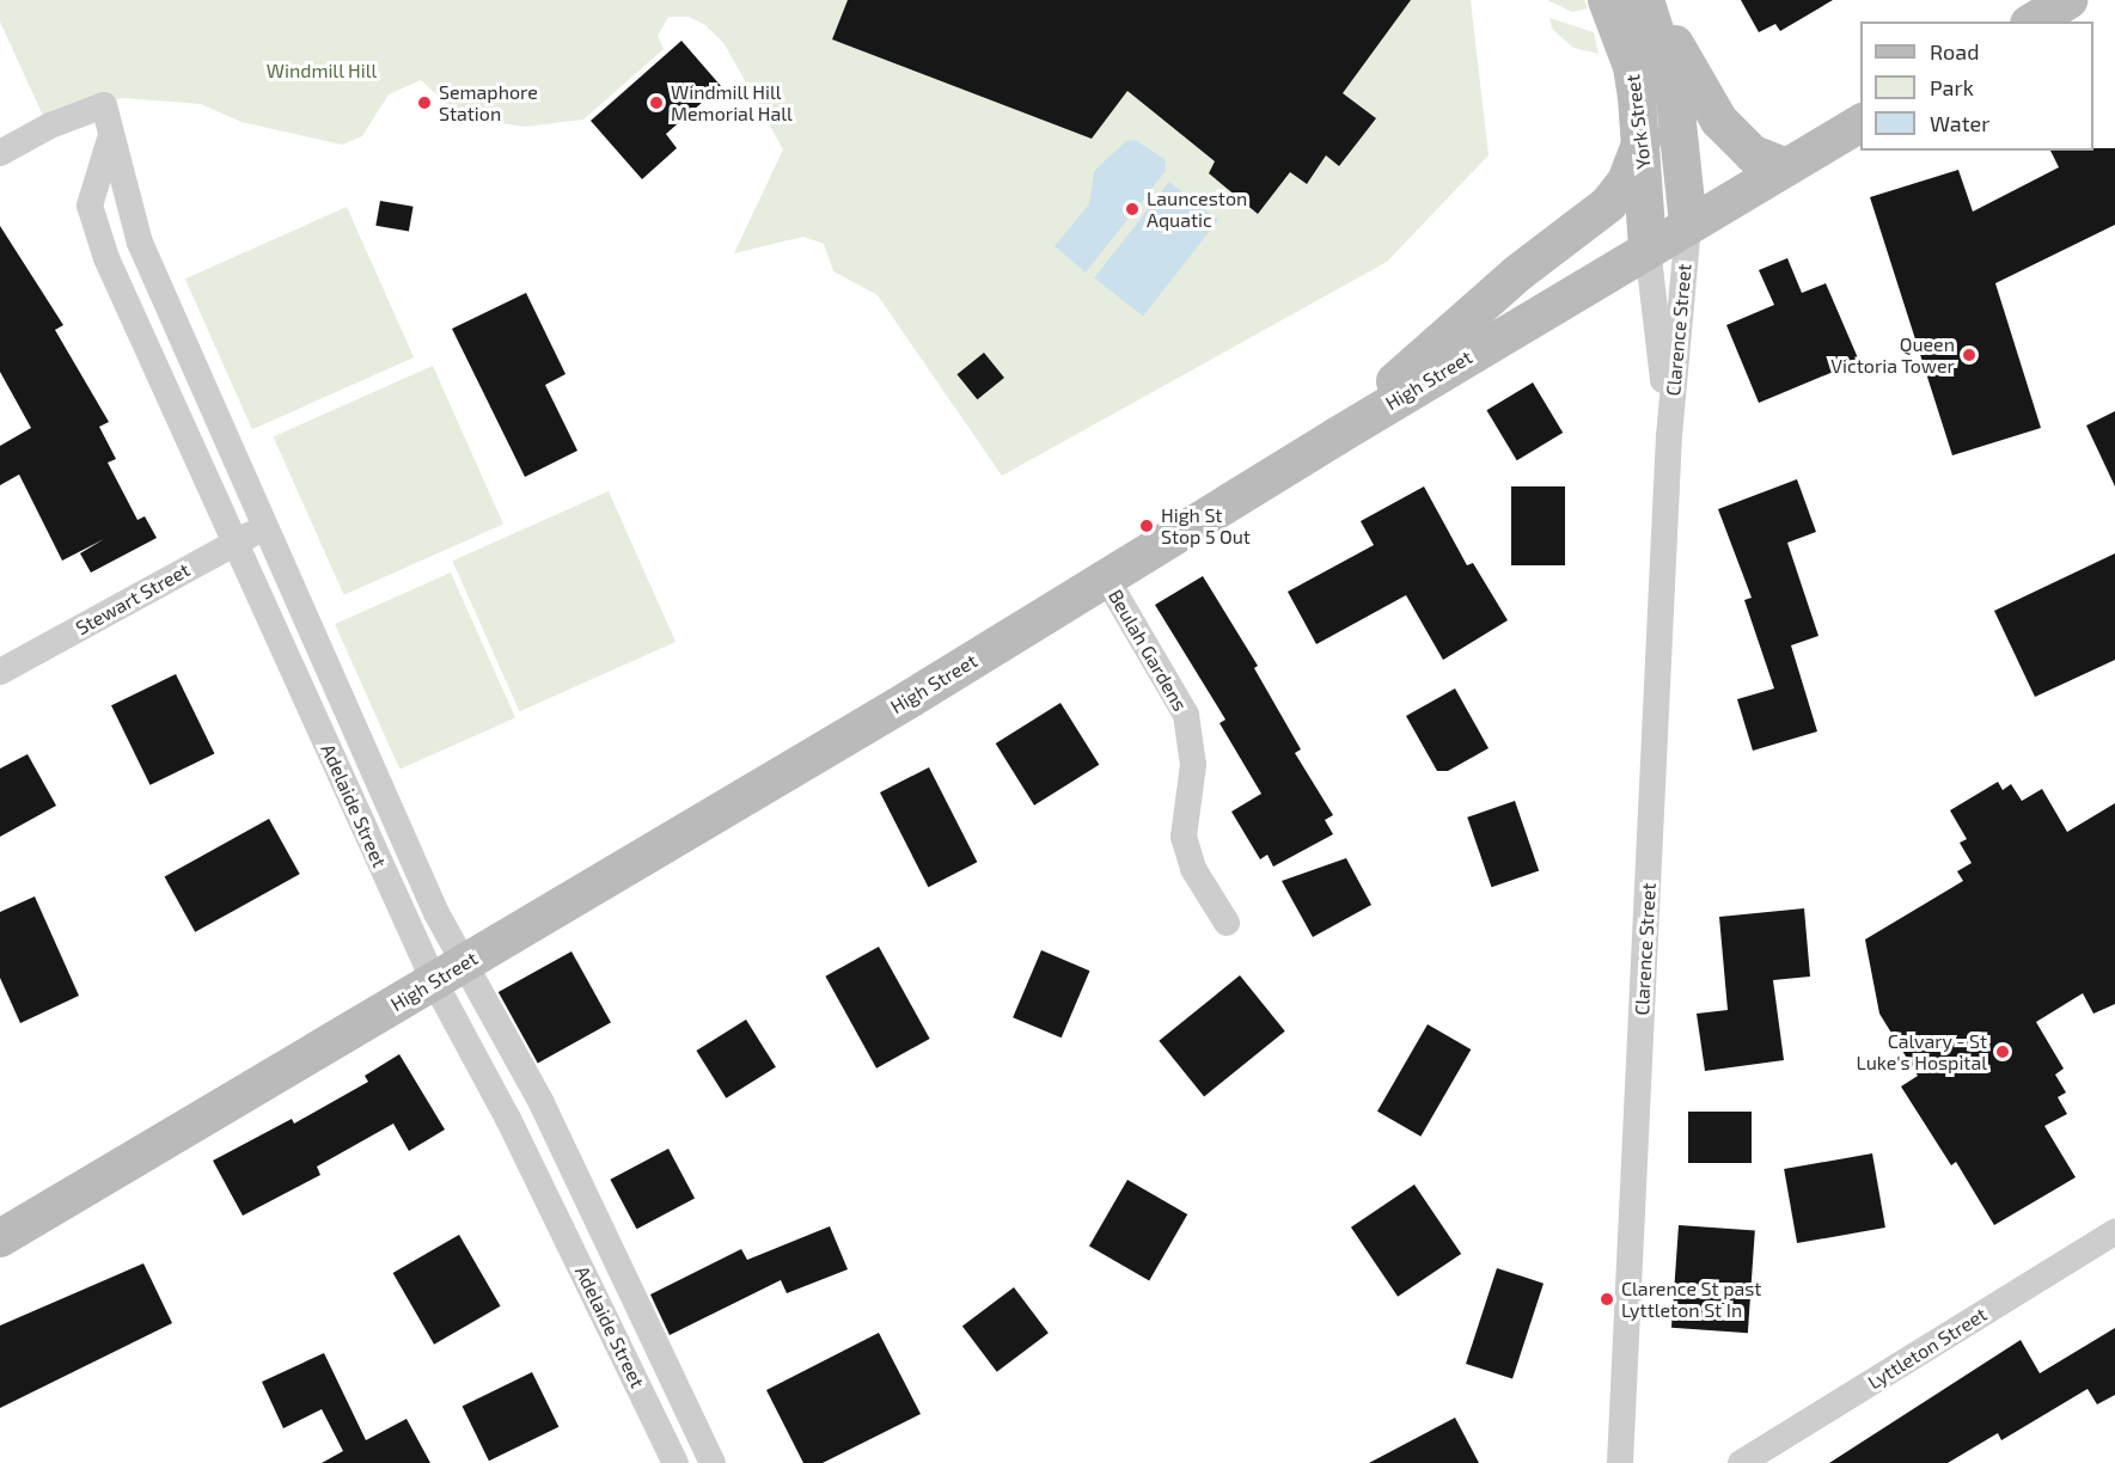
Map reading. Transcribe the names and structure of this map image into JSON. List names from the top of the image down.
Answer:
{
  "streets": {
    "main road": ["York Street", "High Street"],
    "street": [
      "Clarence Street",
      "Stewart Street",
      "Beulah Gardens",
      "Adelaide Street",
      "Lyttleton Street"
    ]
  },
  "crossings": [
    ["York Street", "Clarence Street"],
    ["York Street", "High Street"],
    ["Clarence Street", "High Street"],
    ["High Street", "Beulah Gardens"],
    ["High Street", "Adelaide Street"],
    ["Stewart Street", "Adelaide Street"]
  ],
  "parks": ["Windmill Hill"],
  "places": [
    "Semaphore Station",
    "Windmill Hill Memorial Hall",
    "Launceston Aquatic",
    "Queen Victoria Tower",
    "High St Stop 5 Out",
    "Calvary - St Luke's Hospital",
    "Clarence St past Lyttleton St In"
  ],
  "legend": ["Road", "Park", "Water"]
}
